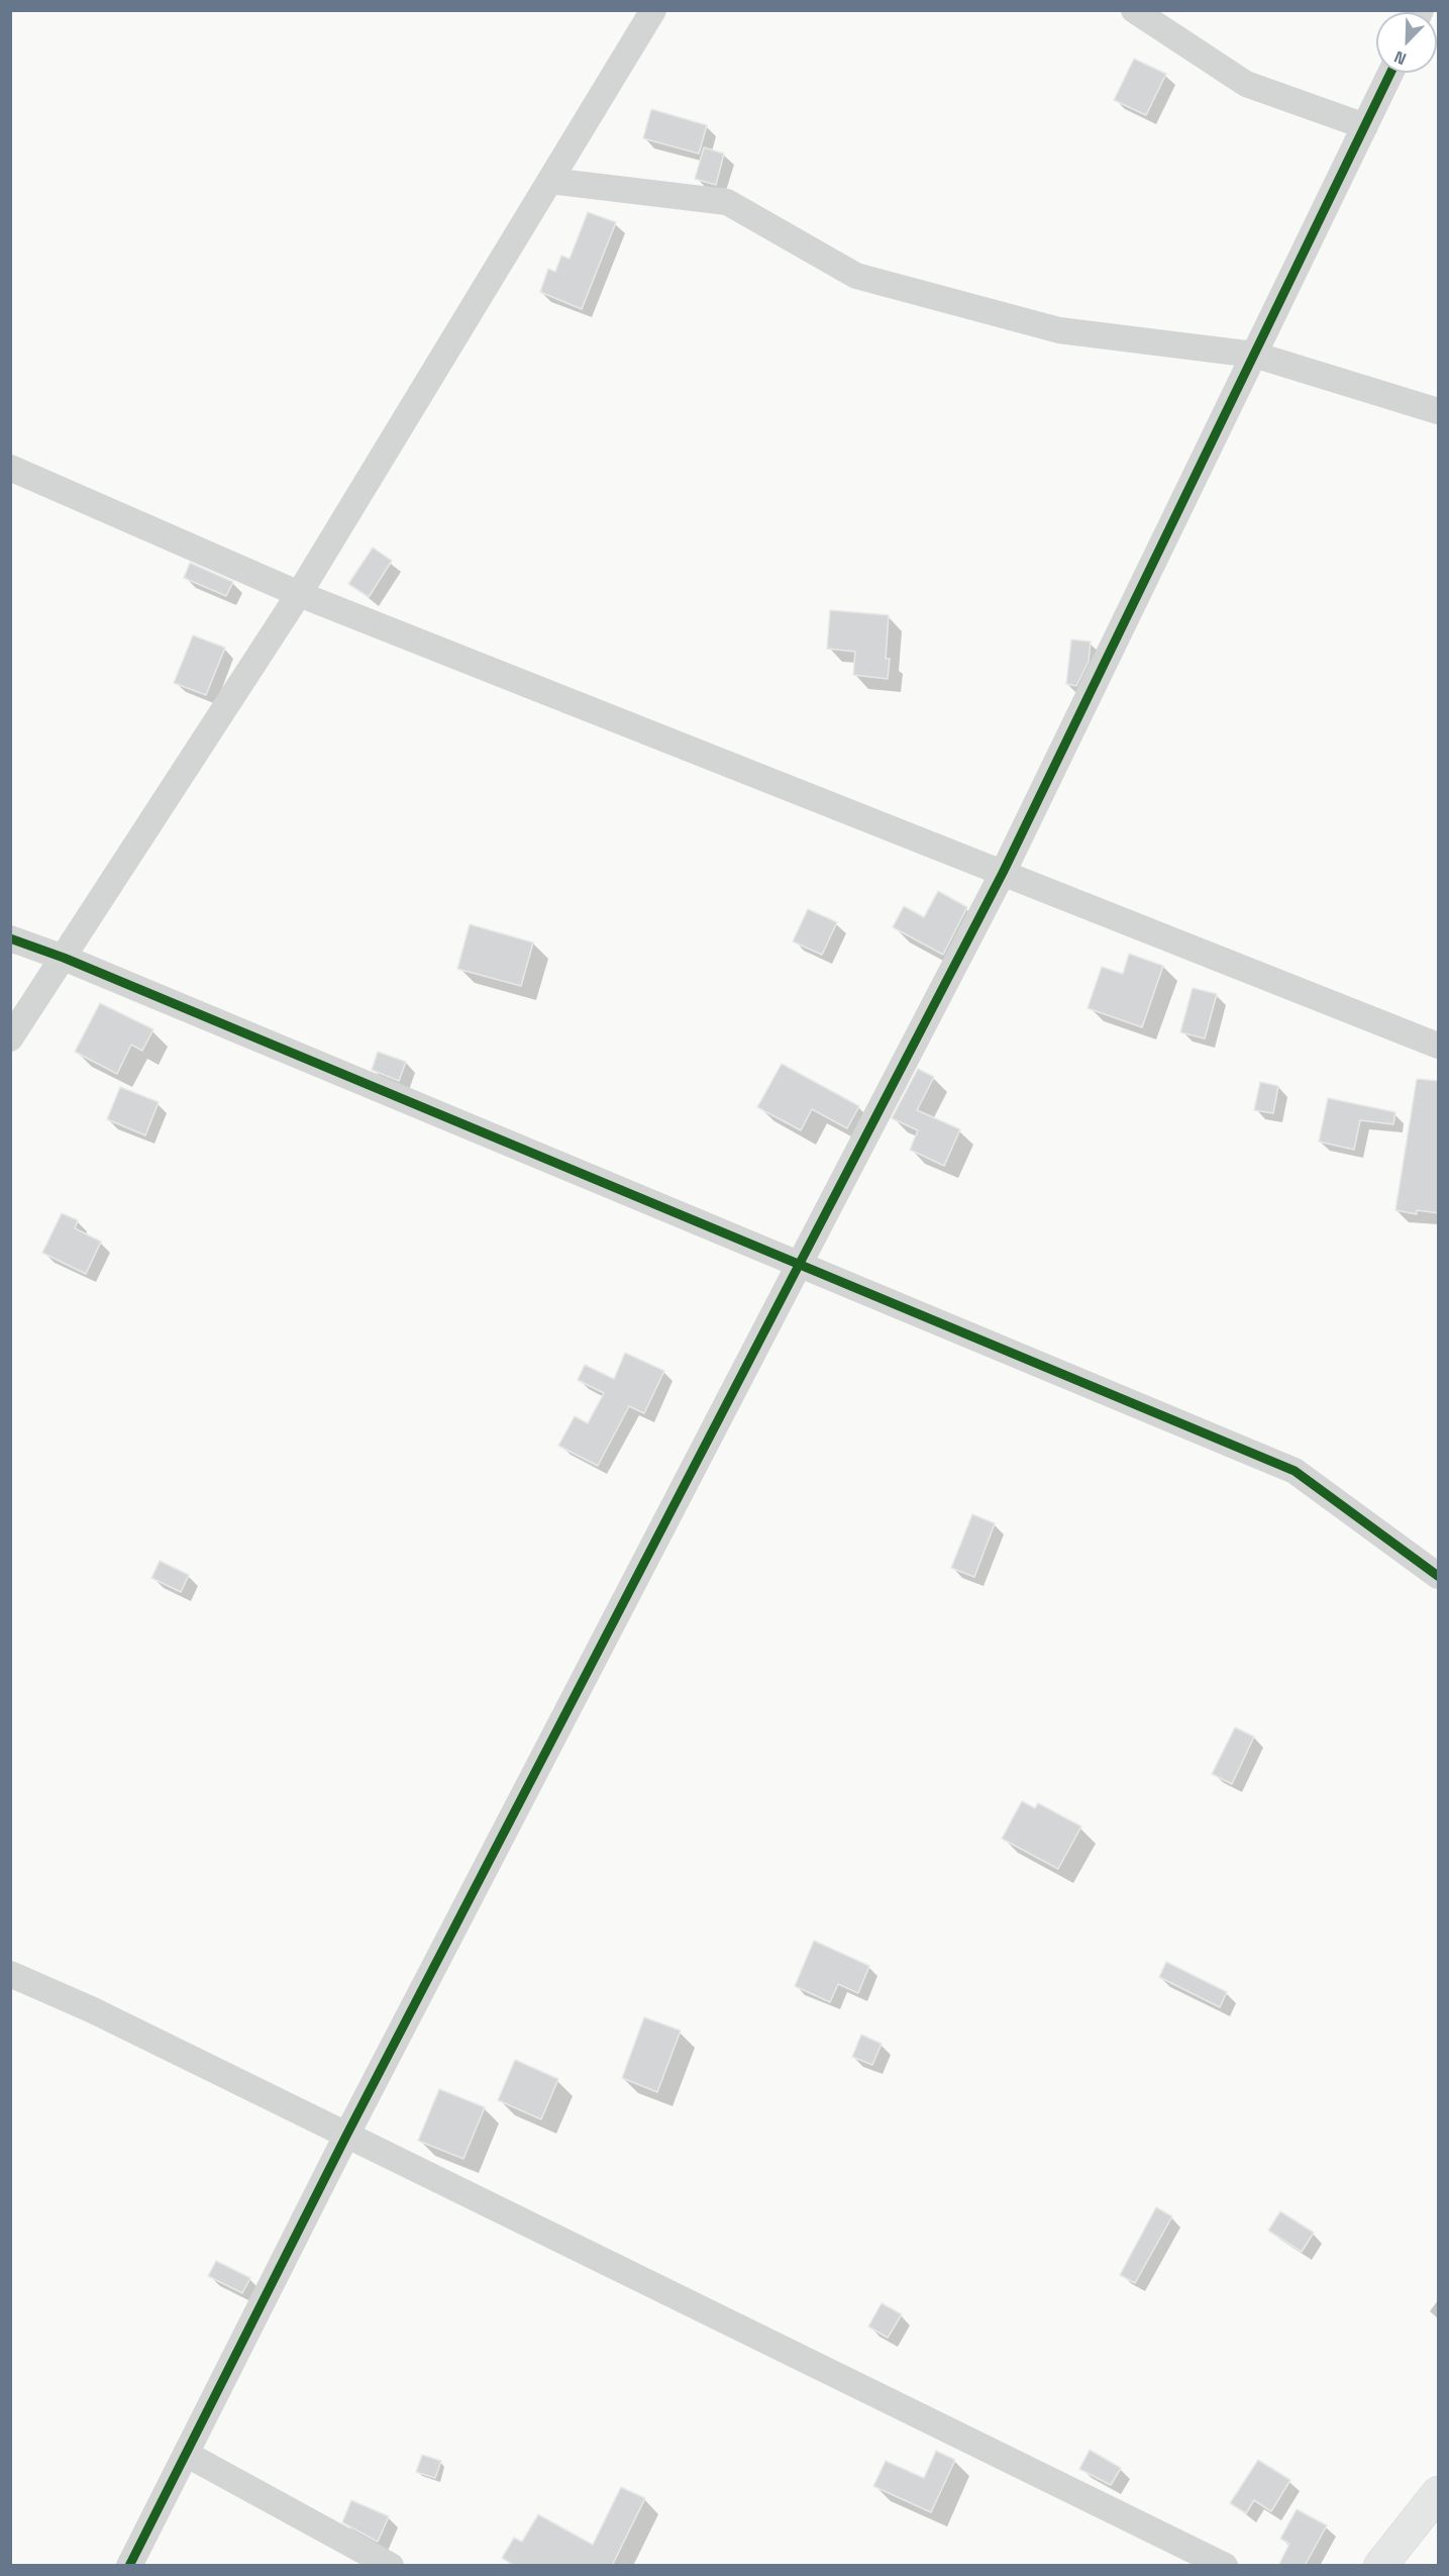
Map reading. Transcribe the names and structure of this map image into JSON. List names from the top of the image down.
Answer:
{
  "north": "bottom left"
}
